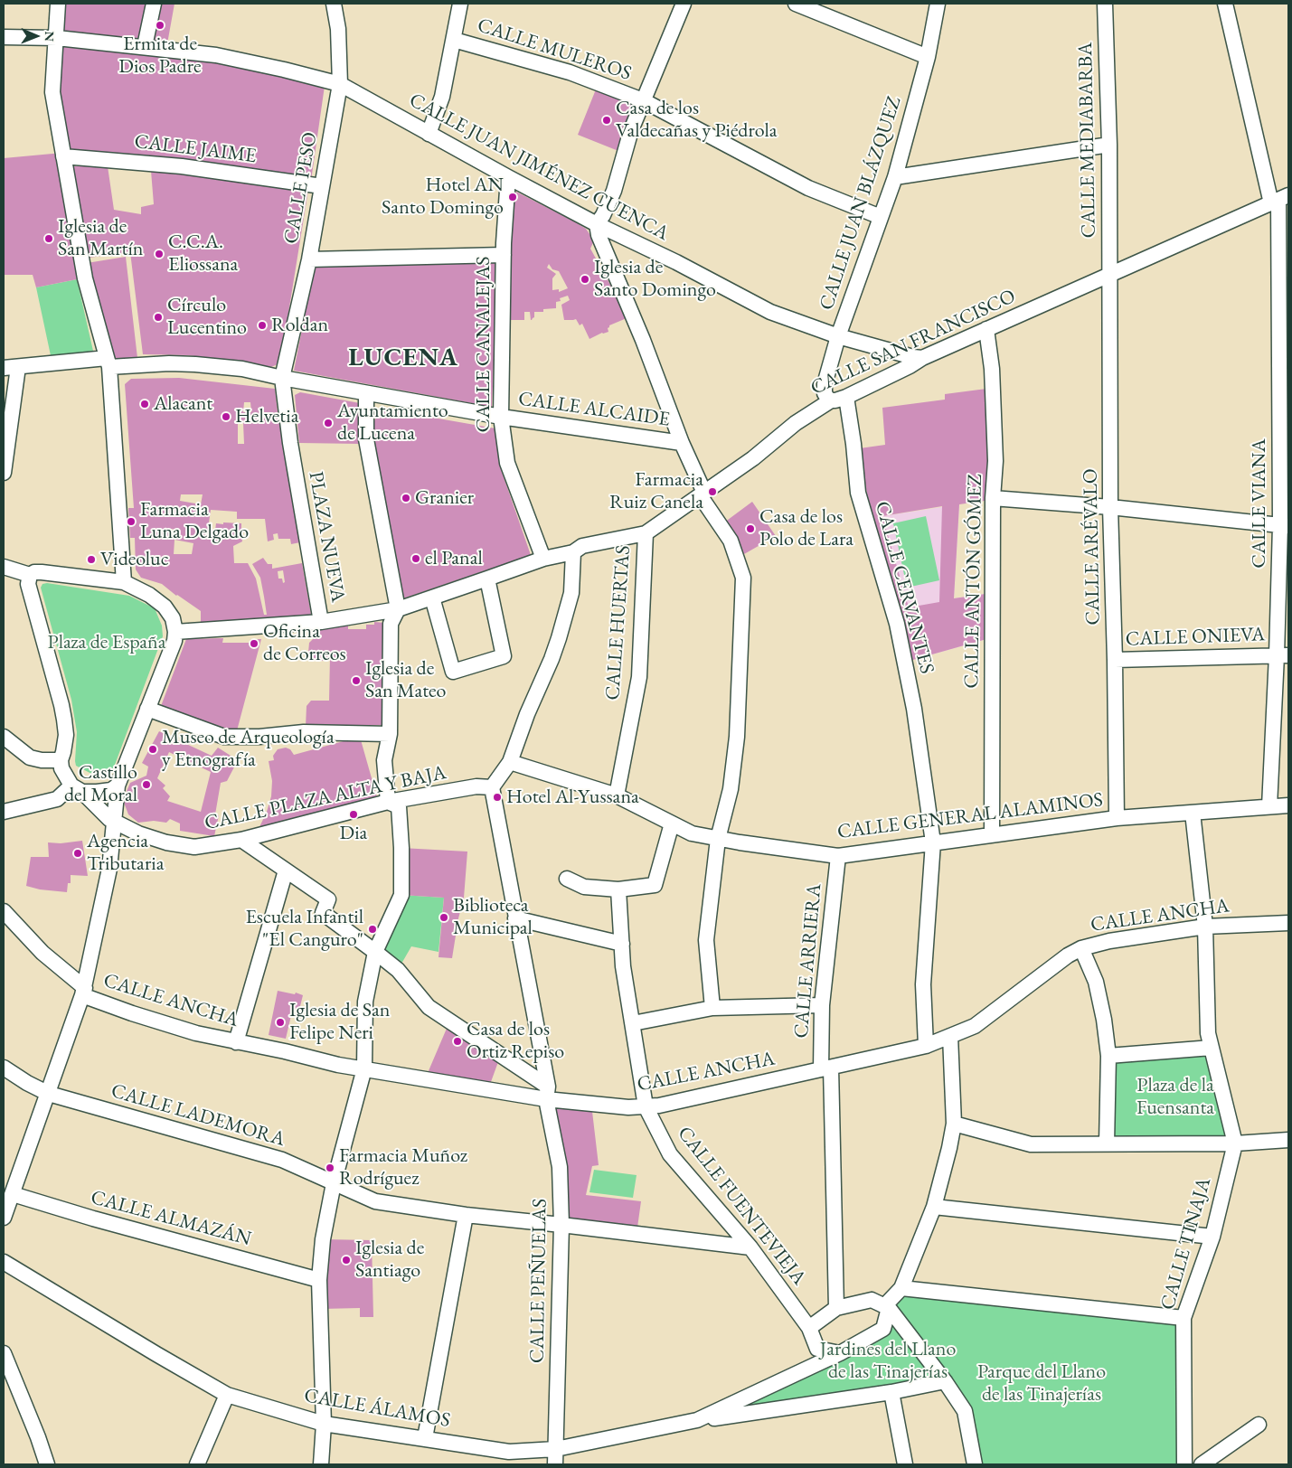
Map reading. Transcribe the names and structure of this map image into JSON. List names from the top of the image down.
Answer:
{
  "streets": {
    "street": [
      "CALLE MULEROS",
      "CALLE MEDIABARBA",
      "CALLE JAIME",
      "CALLE JUAN JIMÉNEZ CUENCA",
      "CALLE PESO",
      "CALLE JUAN BLÁZQUEZ",
      "CALLE SAN FRANCISCO",
      "CALLE CANALEJAS",
      "CALLE ALCAIDE",
      "CALLE VIANA",
      "PLAZA NUEVA",
      "CALLE ARÉVALO",
      "CALLE ANTÓN GÓMEZ",
      "CALLE CERVANTES",
      "CALLE HUERTAS",
      "CALLE ONIEVA",
      "CALLE PLAZA ALTA Y BAJA",
      "CALLE GENERAL ALAMINOS",
      "CALLE ANCHA",
      "CALLE ARRIERA",
      "CALLE LADEMORA",
      "CALLE FUENTEVIEJA",
      "CALLE ALMAZÁN",
      "CALLE TINAJA",
      "CALLE PEÑUELAS",
      "CALLE ÁLAMOS"
    ]
  },
  "crossings": [
    ["CALLE MULEROS", "CALLE JUAN BLÁZQUEZ"],
    ["CALLE MEDIABARBA", "CALLE SAN FRANCISCO"],
    ["CALLE MEDIABARBA", "CALLE ARÉVALO"],
    ["CALLE JAIME", "CALLE PESO"],
    ["CALLE JUAN JIMÉNEZ CUENCA", "CALLE PESO"],
    ["CALLE JUAN JIMÉNEZ CUENCA", "CALLE JUAN BLÁZQUEZ"],
    ["CALLE JUAN JIMÉNEZ CUENCA", "CALLE SAN FRANCISCO"],
    ["CALLE JUAN JIMÉNEZ CUENCA", "CALLE CANALEJAS"],
    ["CALLE PESO", "CALLE ALCAIDE"],
    ["CALLE PESO", "PLAZA NUEVA"],
    ["CALLE JUAN BLÁZQUEZ", "CALLE SAN FRANCISCO"],
    ["CALLE SAN FRANCISCO", "CALLE CANALEJAS"],
    ["CALLE SAN FRANCISCO", "CALLE VIANA"],
    ["CALLE SAN FRANCISCO", "PLAZA NUEVA"],
    ["CALLE SAN FRANCISCO", "CALLE ARÉVALO"],
    ["CALLE SAN FRANCISCO", "CALLE ANTÓN GÓMEZ"],
    ["CALLE SAN FRANCISCO", "CALLE CERVANTES"],
    ["CALLE SAN FRANCISCO", "CALLE HUERTAS"],
    ["CALLE CANALEJAS", "CALLE ALCAIDE"],
    ["CALLE ALCAIDE", "PLAZA NUEVA"],
    ["CALLE VIANA", "CALLE ONIEVA"],
    ["CALLE VIANA", "CALLE GENERAL ALAMINOS"],
    ["CALLE ARÉVALO", "CALLE ONIEVA"],
    ["CALLE ARÉVALO", "CALLE GENERAL ALAMINOS"],
    ["CALLE ANTÓN GÓMEZ", "CALLE GENERAL ALAMINOS"],
    ["CALLE CERVANTES", "CALLE GENERAL ALAMINOS"],
    ["CALLE CERVANTES", "CALLE ANCHA"],
    ["CALLE HUERTAS", "CALLE GENERAL ALAMINOS"],
    ["CALLE PLAZA ALTA Y BAJA", "CALLE PEÑUELAS"],
    ["CALLE GENERAL ALAMINOS", "CALLE ARRIERA"],
    ["CALLE ANCHA", "CALLE ARRIERA"],
    ["CALLE ANCHA", "CALLE FUENTEVIEJA"],
    ["CALLE ANCHA", "CALLE PEÑUELAS"],
    ["CALLE LADEMORA", "CALLE FUENTEVIEJA"],
    ["CALLE LADEMORA", "CALLE PEÑUELAS"],
    ["CALLE FUENTEVIEJA", "CALLE ÁLAMOS"],
    ["CALLE PEÑUELAS", "CALLE ÁLAMOS"]
  ],
  "districts": ["LUCENA"],
  "parks": [
    "Plaza de España",
    "Plaza de la Fuensanta",
    "Jardines del Llano de las Tinajerías",
    "Parque del Llano de las Tinajerías"
  ],
  "places": [
    "Ermita de Dios Padre",
    "Casa de los Valdecañas y Piédrola",
    "Hotel AN Santo Domingo",
    "Iglesia de San Martín",
    "C.C.A. Eliossana",
    "Iglesia de Santo Domingo",
    "Círculo Lucentino",
    "Roldan",
    "Alacant",
    "Helvetia",
    "Ayuntamiento de Lucena",
    "Farmacia Ruiz Canela",
    "Granier",
    "Farmacia Luna Delgado",
    "Casa de los Polo de Lara",
    "el Panal",
    "Videoluc",
    "Oficina de Correos",
    "Iglesia de San Mateo",
    "Museo de Arqueología y Etnografía",
    "Castillo del Moral",
    "Hotel Al-Yussana",
    "Dia",
    "Agencia Tributaria",
    "Biblioteca Municipal",
    "Escuela Infantil \"El Canguro\"",
    "Iglesia de San Felipe Neri",
    "Casa de los Ortiz Repiso",
    "Farmacia Muñoz Rodríguez",
    "Iglesia de Santiago"
  ],
  "north": "right"
}
